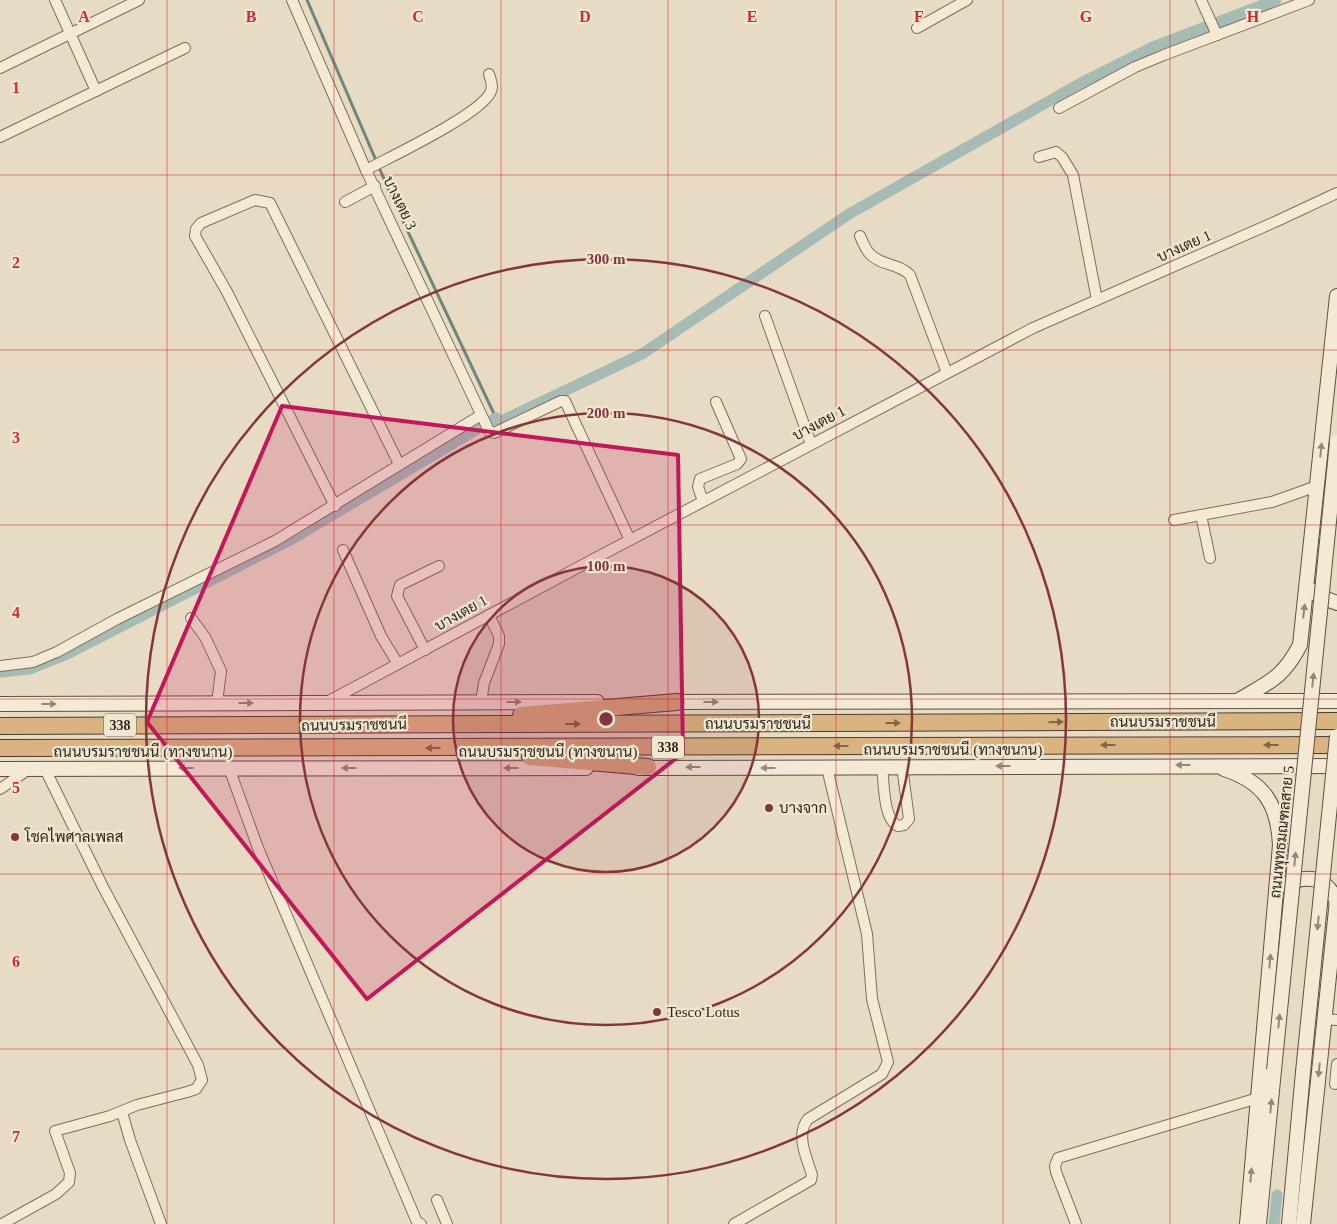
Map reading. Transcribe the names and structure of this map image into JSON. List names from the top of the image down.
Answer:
{
  "streets": {
    "highway": ["ถนนบรมราชชนนี", "338"],
    "main road": ["ถนนบรมราชชนนี (ทางขนาน)", "ถนนพุทธมณฑลสาย 5"],
    "street": ["บางเตย 3", "บางเตย 1"]
  },
  "crossings": [
    ["บางเตย 3", "บางเตย 1"],
    ["บางเตย 1", "338"]
  ],
  "places": ["บางจาก", "โชคไพศาลเพลส", "Tesco Lotus"],
  "grid": {
    "columns": [
      "A",
      "B",
      "C",
      "D",
      "E",
      "F",
      "G",
      "H"
    ],
    "rows": [
      "1",
      "2",
      "3",
      "4",
      "5",
      "6",
      "7"
    ]
  },
  "rings": ["300 m", "200 m", "100 m"]
}
